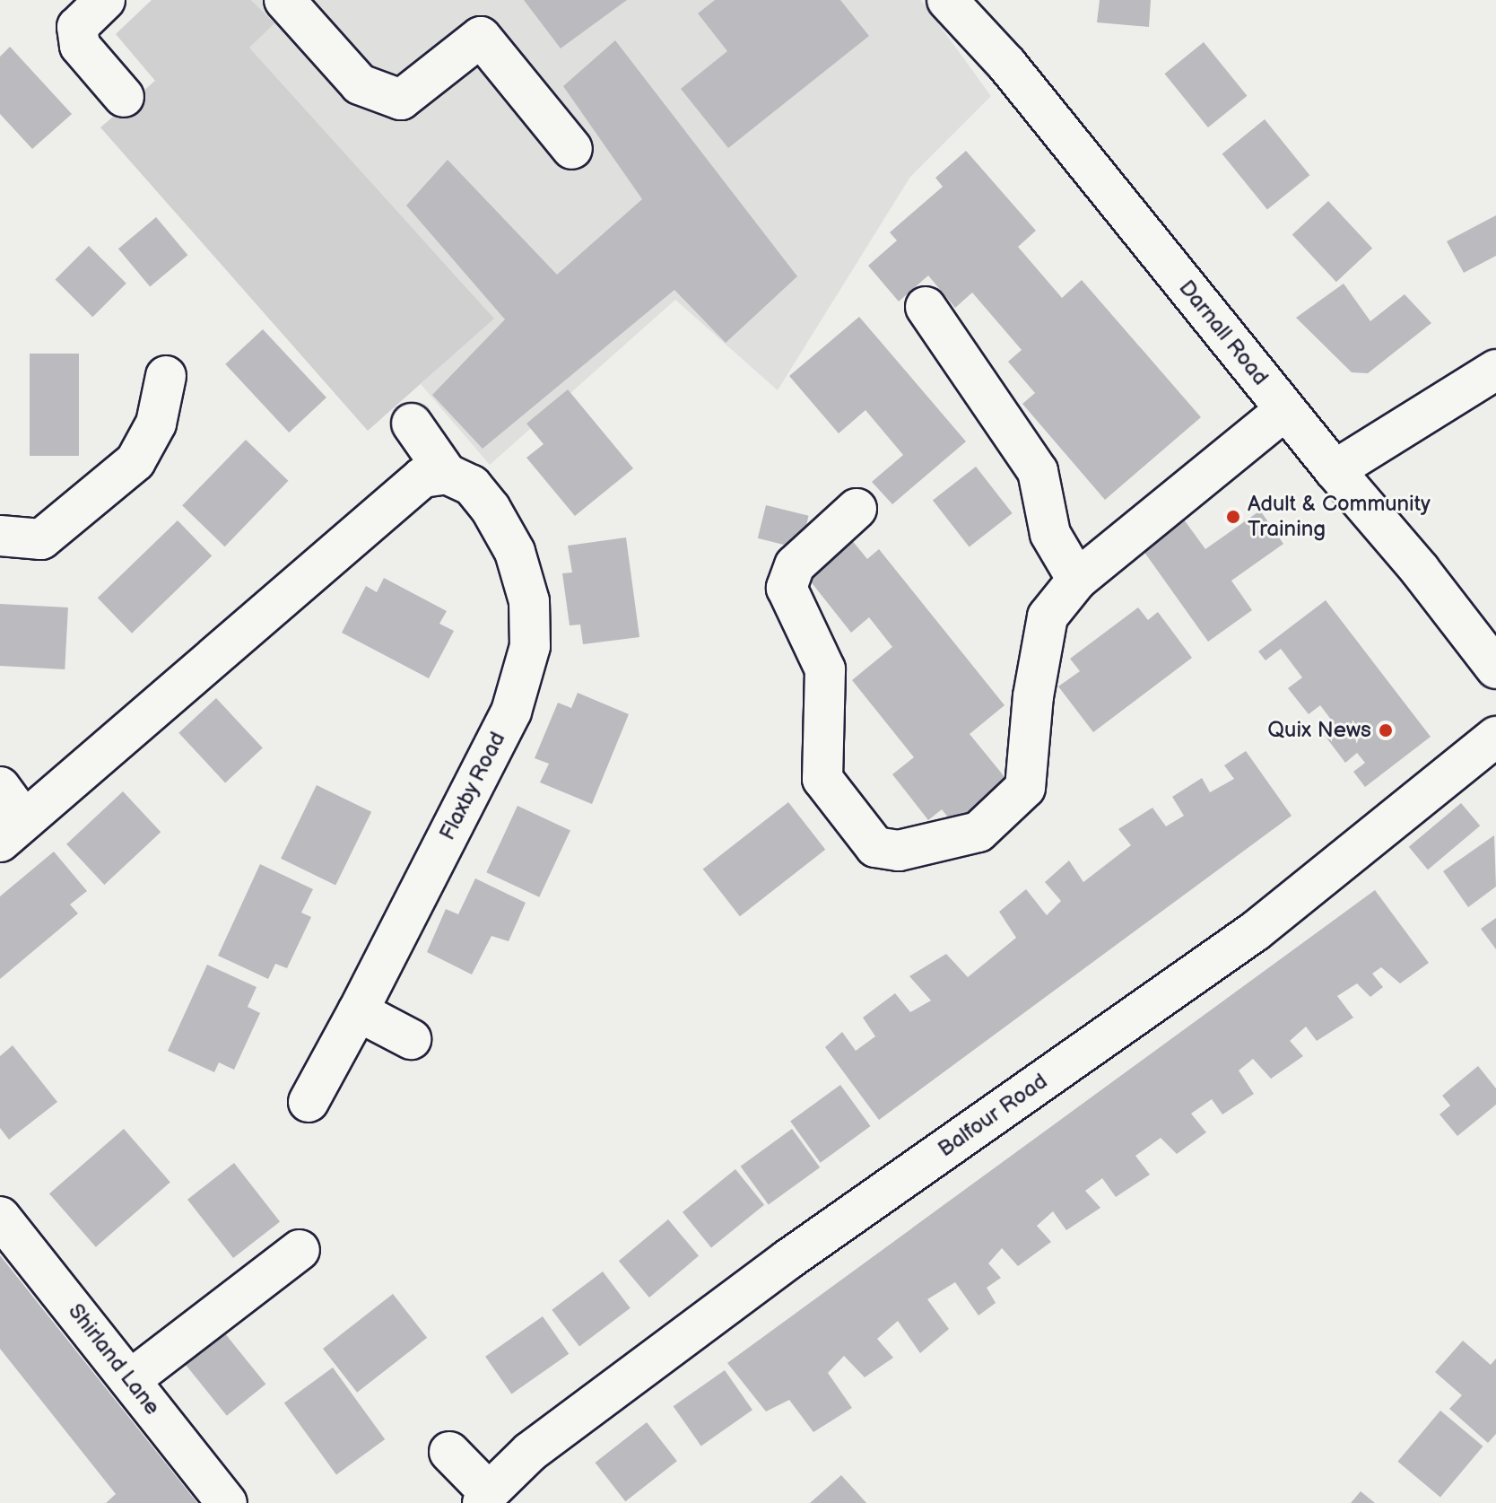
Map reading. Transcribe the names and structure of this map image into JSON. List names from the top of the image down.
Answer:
{
  "streets": {
    "street": [
      "Darnall Road",
      "Flaxby Road",
      "Balfour Road",
      "Shirland Lane"
    ]
  },
  "places": ["Adult & Community Training", "Quix News"]
}
